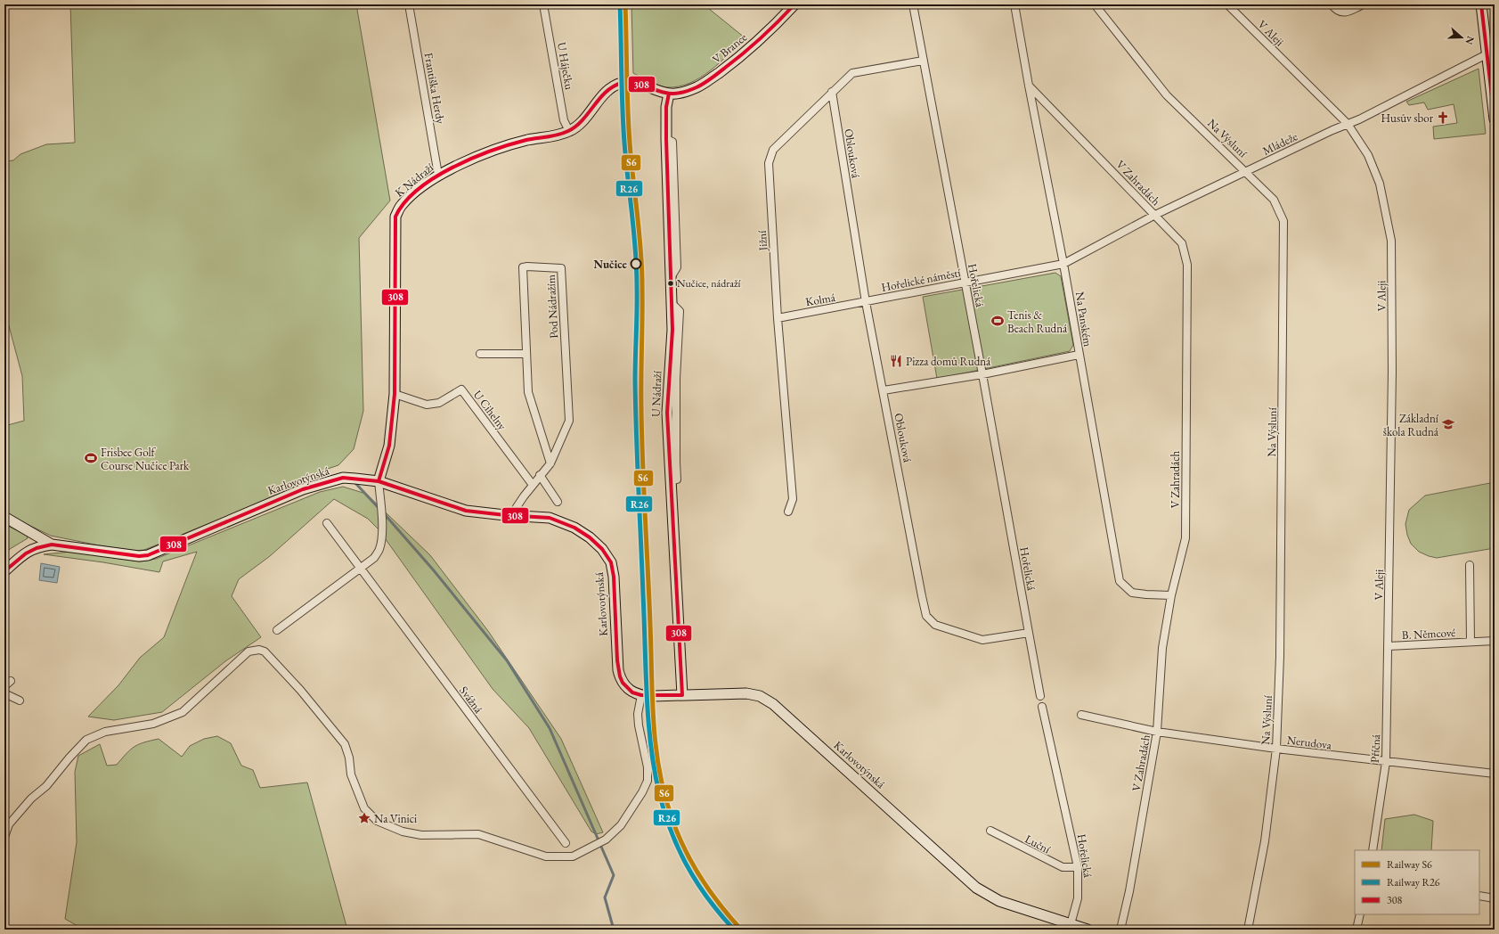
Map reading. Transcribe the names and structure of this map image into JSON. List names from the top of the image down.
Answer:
{
  "streets": {
    "street": [
      "V Aleji",
      "V Brance",
      "U Háječku",
      "Františka Herdy",
      "Na Výsluní",
      "Mládeže",
      "Oblouková",
      "K Nádraží",
      "V Zahradách",
      "Jižní",
      "Hořelické náměstí",
      "Hořelická",
      "Kolmá",
      "Pod Nádražím",
      "Na Panském",
      "U Nádraží",
      "U Cihelny",
      "Karlovotýnská",
      "B. Němcové",
      "Svážná",
      "Nerudova",
      "Příčná",
      "Luční"
    ]
  },
  "crossings": [
    ["V Aleji", "Mládeže"],
    ["V Aleji", "B. Němcové"],
    ["V Aleji", "Příčná"],
    ["V Brance", "K Nádraží"],
    ["V Brance", "U Nádraží"],
    ["U Háječku", "K Nádraží"],
    ["Františka Herdy", "K Nádraží"],
    ["Na Výsluní", "Mládeže"],
    ["Na Výsluní", "Nerudova"],
    ["Mládeže", "V Zahradách"],
    ["Mládeže", "Hořelické náměstí"],
    ["Mládeže", "Na Panském"],
    ["Oblouková", "Jižní"],
    ["Oblouková", "Hořelické náměstí"],
    ["Oblouková", "Hořelická"],
    ["Oblouková", "Kolmá"],
    ["K Nádraží", "U Nádraží"],
    ["K Nádraží", "U Cihelny"],
    ["K Nádraží", "Karlovotýnská"],
    ["V Zahradách", "Na Panském"],
    ["V Zahradách", "Nerudova"],
    ["Jižní", "Hořelická"],
    ["Jižní", "Kolmá"],
    ["Hořelické náměstí", "Hořelická"],
    ["Hořelické náměstí", "Kolmá"],
    ["Hořelické náměstí", "Na Panském"],
    ["Hořelická", "Karlovotýnská"],
    ["Hořelická", "Luční"],
    ["Pod Nádražím", "U Cihelny"],
    ["Pod Nádražím", "Karlovotýnská"],
    ["U Nádraží", "Karlovotýnská"],
    ["B. Němcové", "Příčná"],
    ["Nerudova", "Příčná"]
  ],
  "places": {
    "church": ["Husův sbor"],
    "other": ["Nučice", "Nučice, nádraží"],
    "sports": ["Tenis & Beach Rudná", "Frisbee Golf Course Nučice Park"],
    "restaurant": ["Pizza domů Rudná"],
    "school or university": ["Základní škola Rudná"],
    "place": ["Na Vinici"]
  },
  "lines": ["rail line S6", "rail line R26", "transit line 308"],
  "legend": ["Railway S6", "Railway R26", "308"],
  "north": "right"
}
